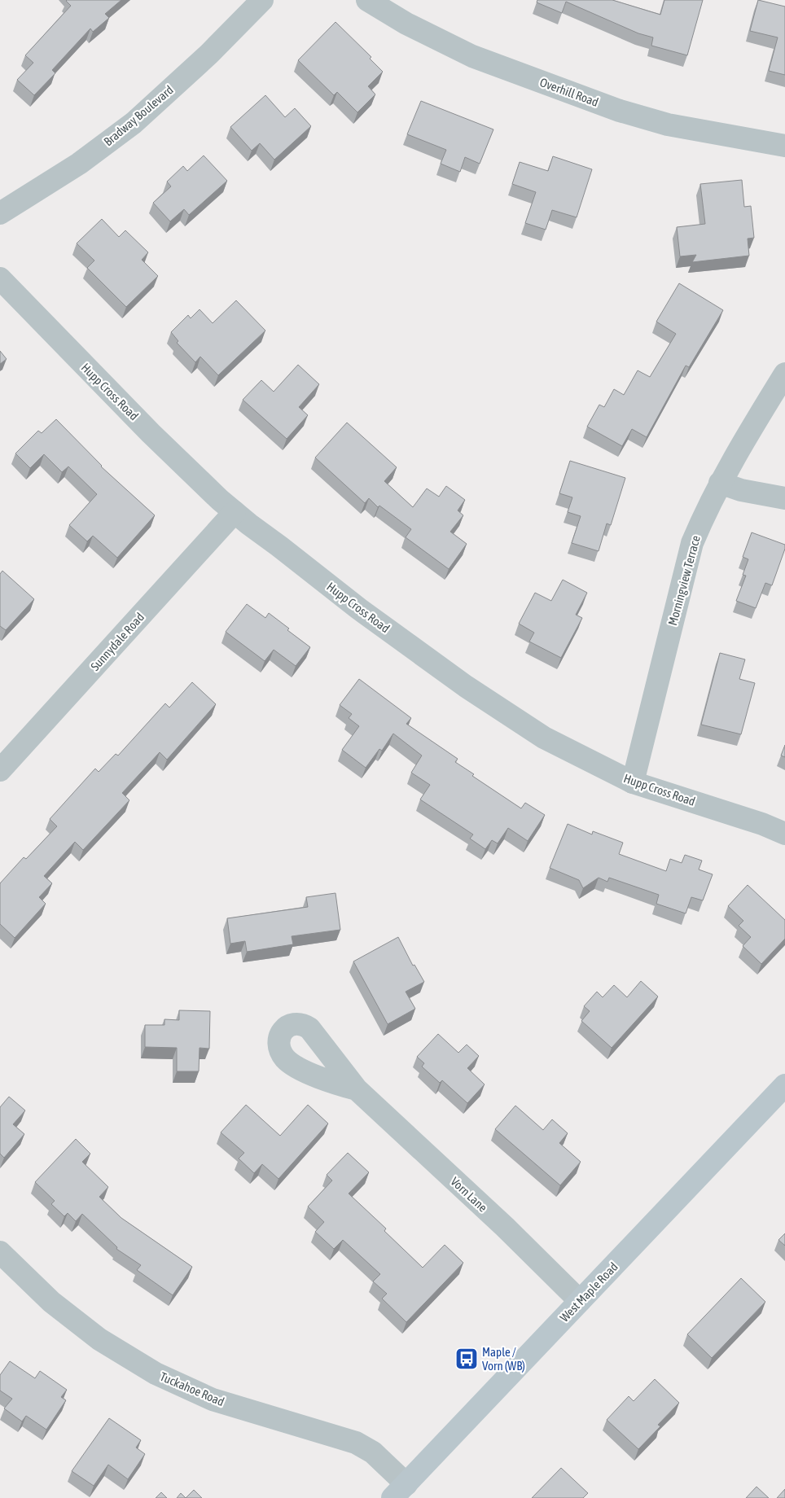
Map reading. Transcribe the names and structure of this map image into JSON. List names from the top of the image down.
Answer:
{
  "streets": {
    "main road": ["West Maple Road"],
    "street": [
      "Overhill Road",
      "Bradway Boulevard",
      "Hupp Cross Road",
      "Morningview Terrace",
      "Sunnydale Road",
      "Vorn Lane",
      "Tuckahoe Road"
    ]
  },
  "crossings": [
    ["Hupp Cross Road", "Morningview Terrace"],
    ["Hupp Cross Road", "Sunnydale Road"],
    ["Vorn Lane", "West Maple Road"],
    ["West Maple Road", "Tuckahoe Road"]
  ],
  "places": {
    "bus stop": ["Maple / Vorn (WB)"]
  }
}
